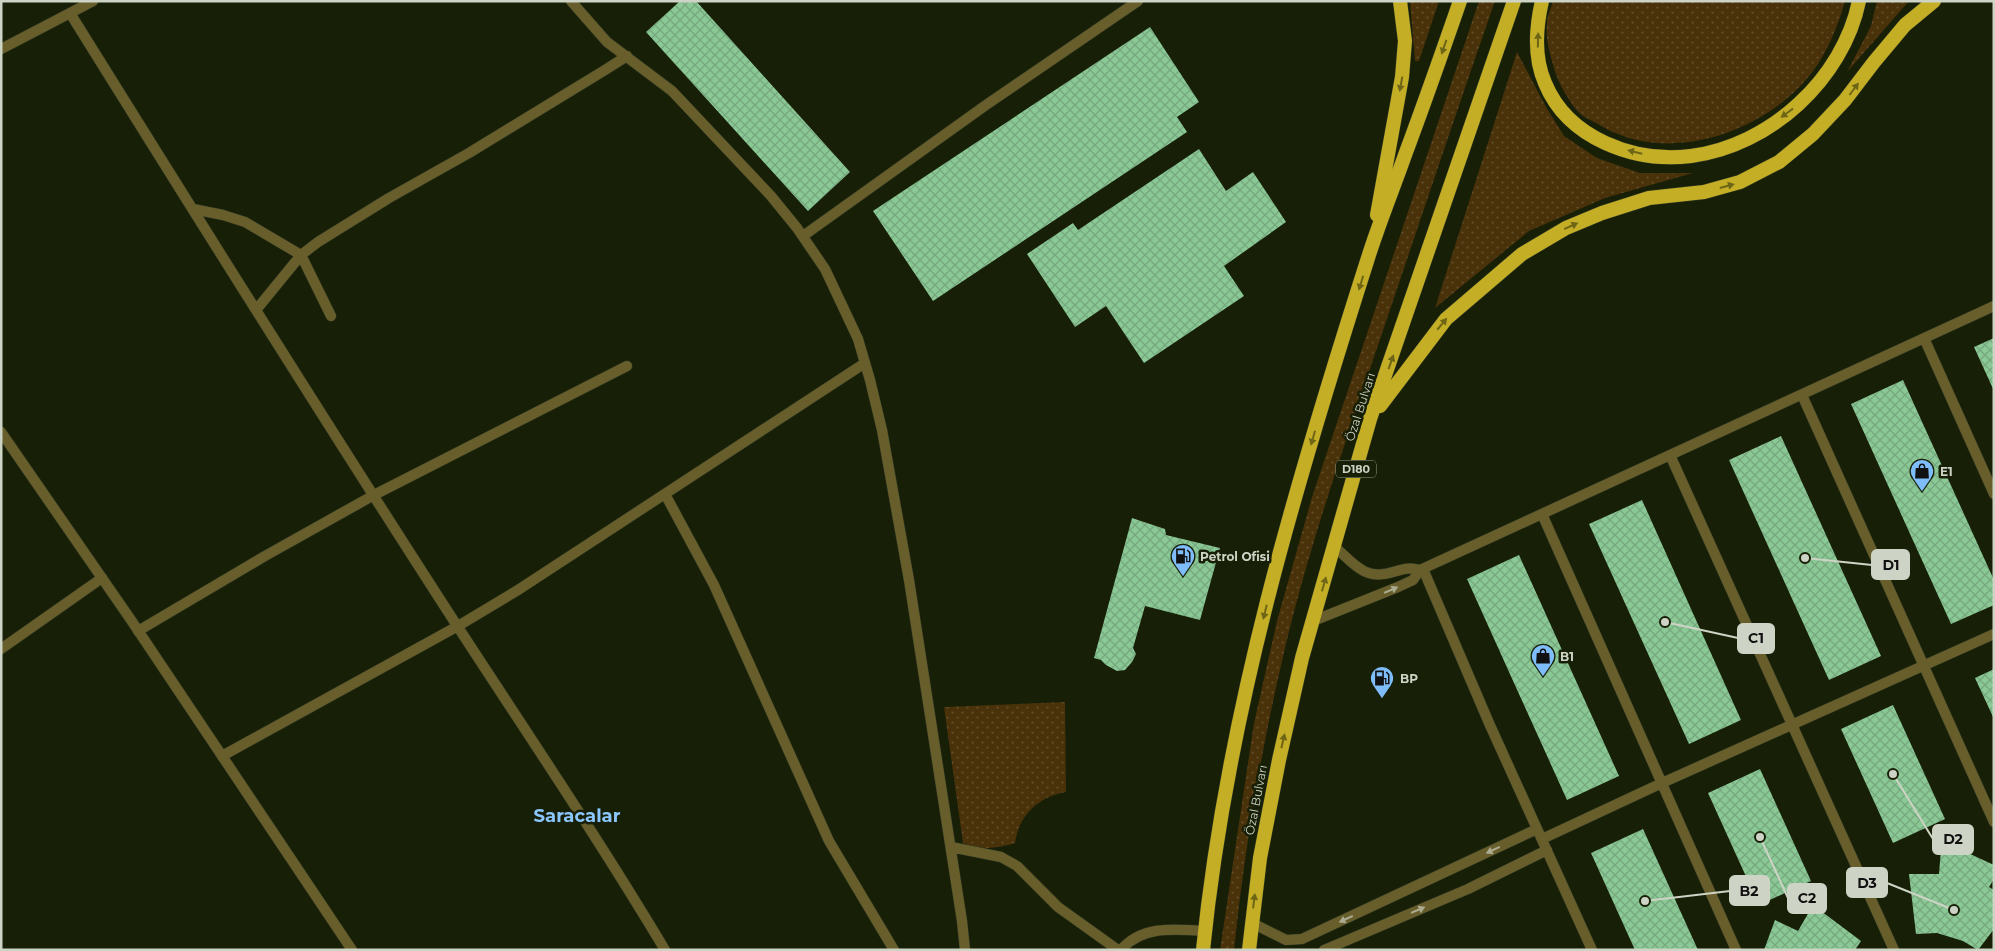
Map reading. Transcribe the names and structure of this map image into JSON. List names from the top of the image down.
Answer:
{
  "streets": {
    "highway": ["Özal Bulvarı", "D180"]
  },
  "districts": ["Saracalar"],
  "places": {
    "shop": ["E1", "B1"],
    "other": [
      "D1",
      "C1",
      "D2",
      "C2",
      "B2",
      "D3"
    ],
    "fuel station": ["Petrol Ofisi", "BP"]
  }
}
